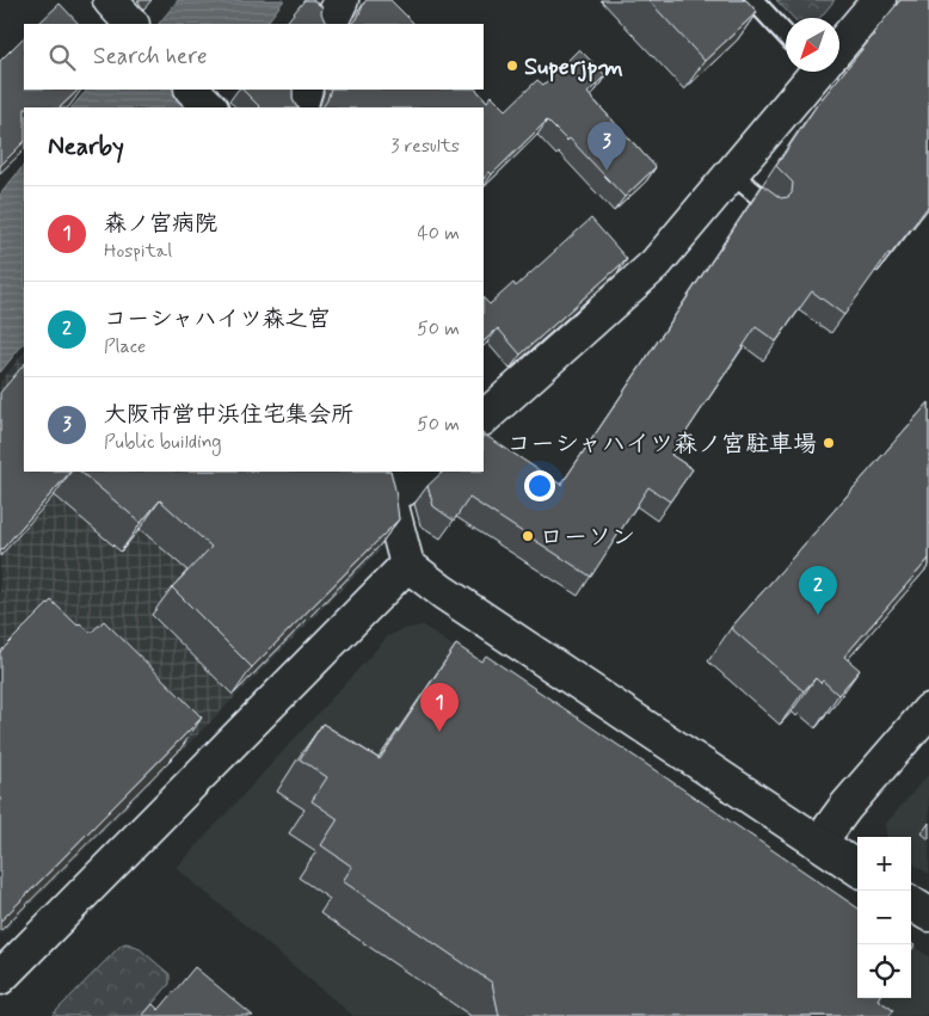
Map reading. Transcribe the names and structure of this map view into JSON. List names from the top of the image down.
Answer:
{
  "places": ["Superjpm", "コーシャハイツ森ノ宮駐車場", "ローソン"],
  "north": "bottom left",
  "page": {
    "search": "Search here",
    "heading": ["Nearby", "3 results"],
    "pins": ["3", "2", "1"],
    "list": [
      {
        "mark": "1",
        "name": "森ノ宮病院",
        "note": "Hospital",
        "value": "40 m"
      },
      {
        "mark": "2",
        "name": "コーシャハイツ森之宮",
        "note": "Place",
        "value": "50 m"
      },
      {
        "mark": "3",
        "name": "大阪市営中浜住宅集会所",
        "note": "Public building",
        "value": "50 m"
      }
    ],
    "map_buttons": ["+", "−"]
  }
}
